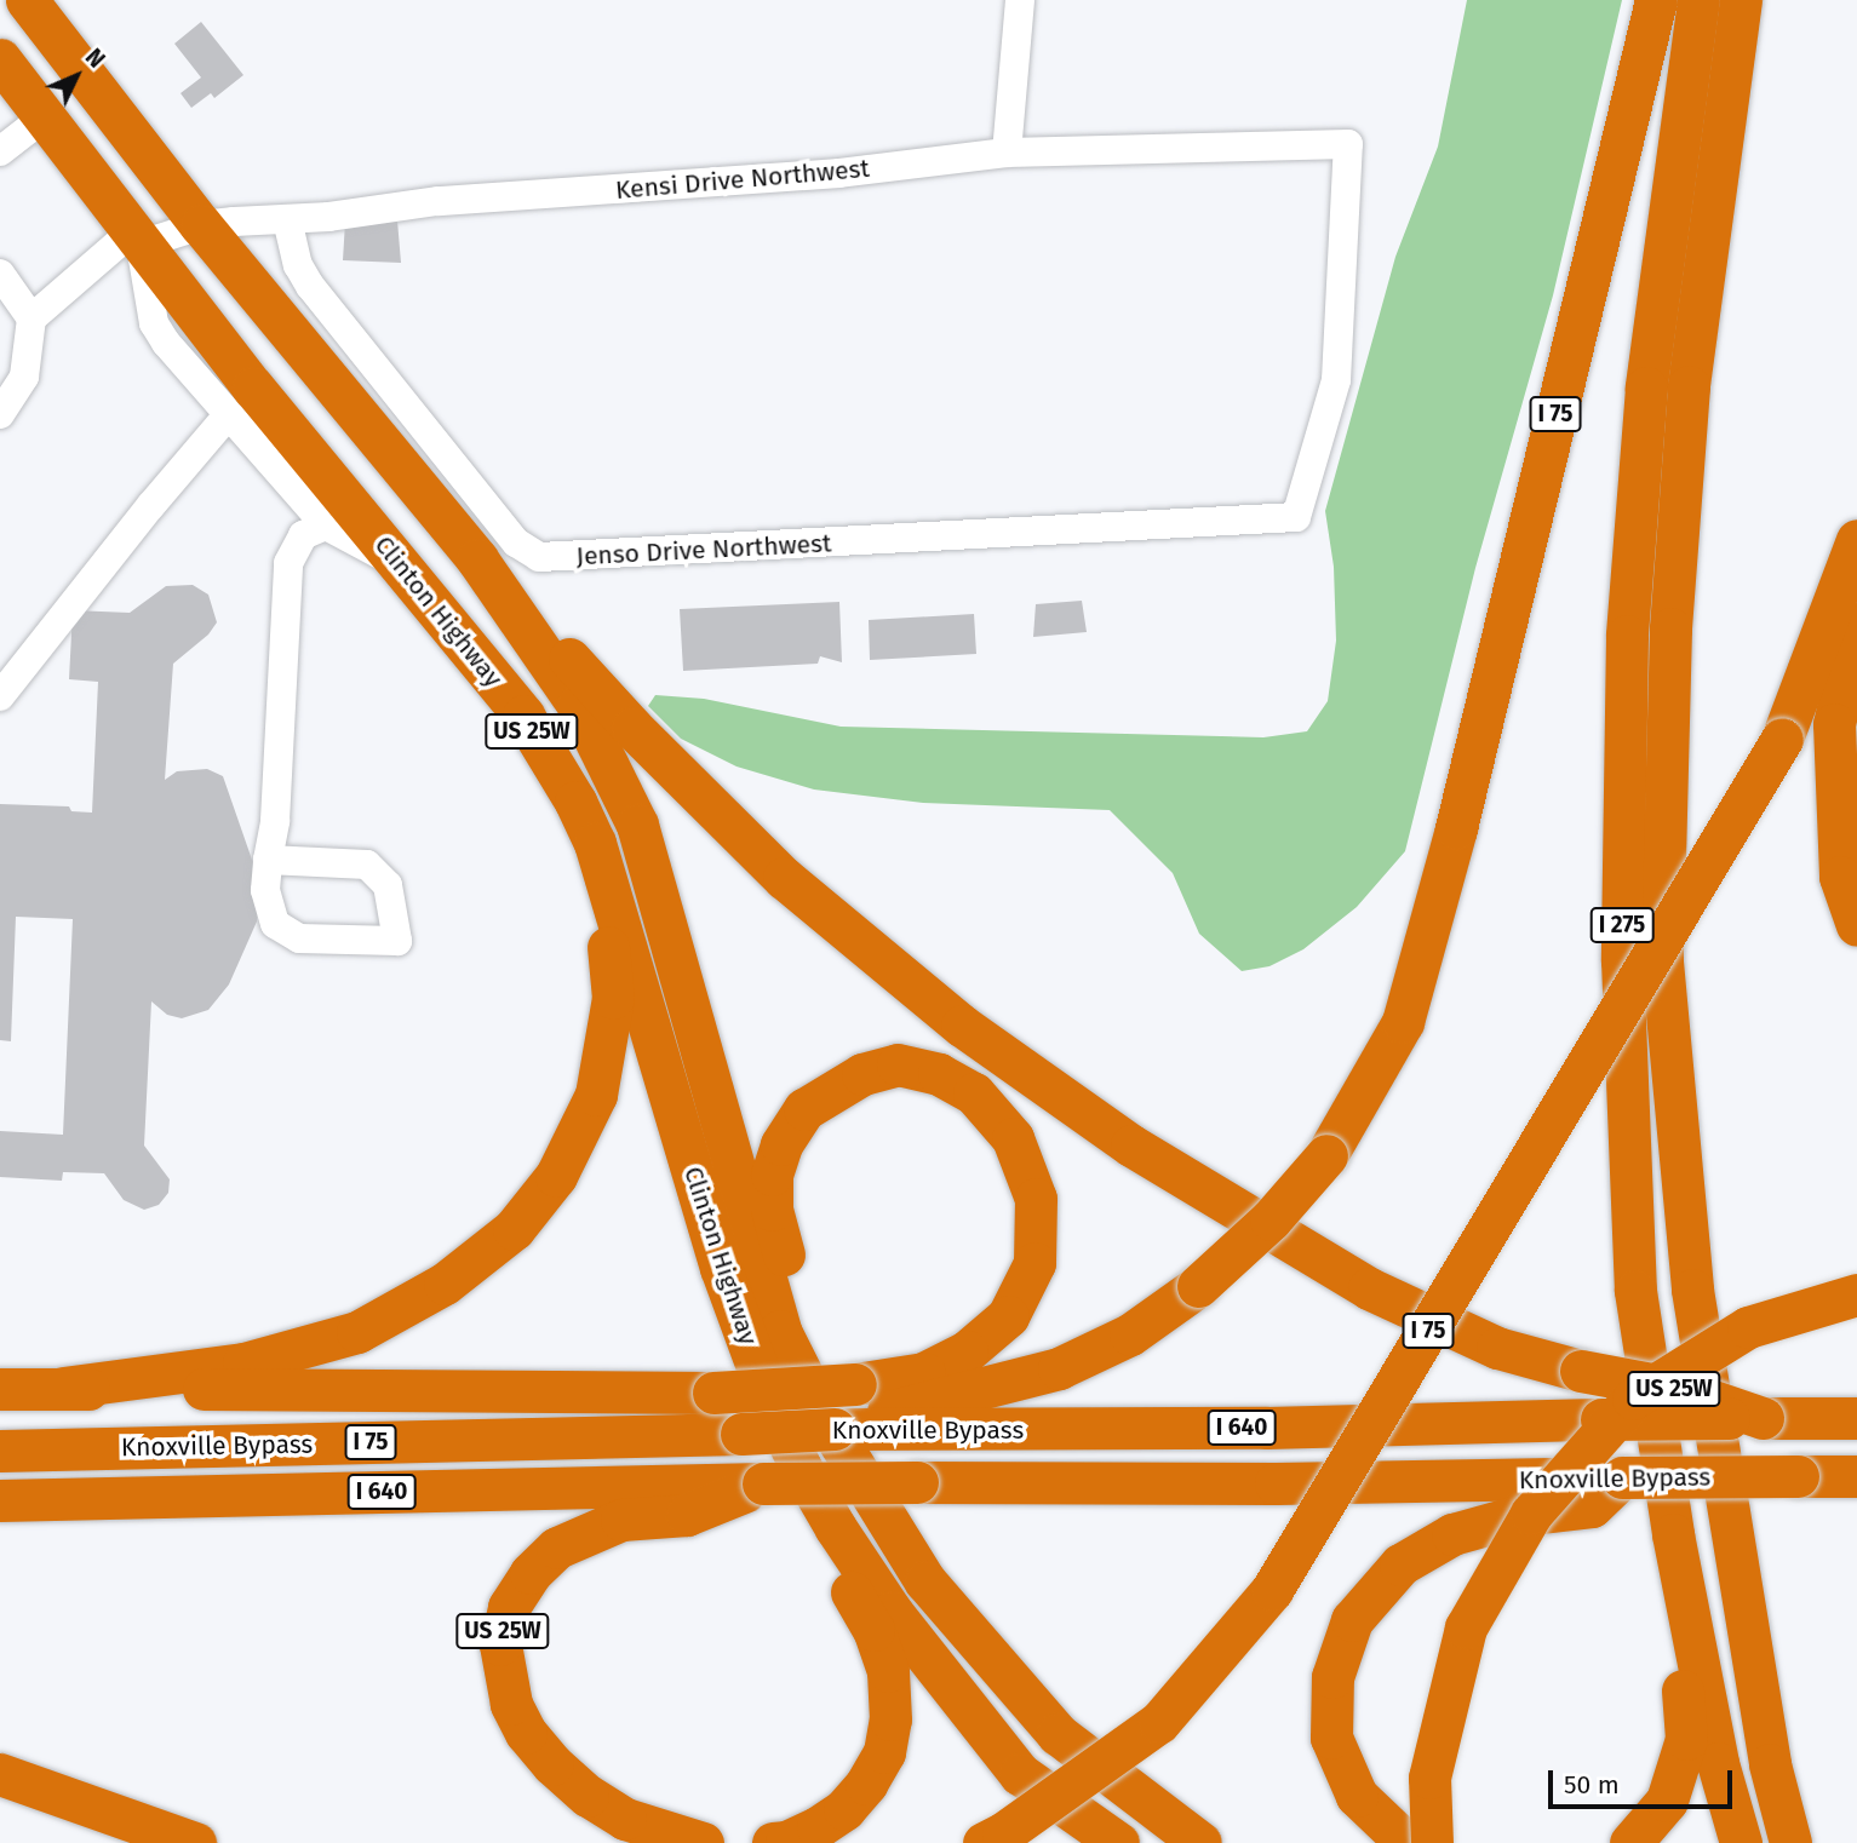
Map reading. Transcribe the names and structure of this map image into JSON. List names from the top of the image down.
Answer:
{
  "streets": {
    "highway": [
      "I 75",
      "Clinton Highway",
      "US 25W",
      "I 275",
      "I 640",
      "Knoxville Bypass"
    ],
    "street": ["Kensi Drive Northwest", "Jenso Drive Northwest"]
  },
  "crossings": [
    ["Kensi Drive Northwest", "Jenso Drive Northwest"],
    ["Kensi Drive Northwest", "Clinton Highway"],
    ["Kensi Drive Northwest", "US 25W"],
    ["I 75", "Knoxville Bypass"],
    ["Clinton Highway", "US 25W"],
    ["US 25W", "Knoxville Bypass"]
  ],
  "scale_bar": "50 m",
  "north": "top right"
}
